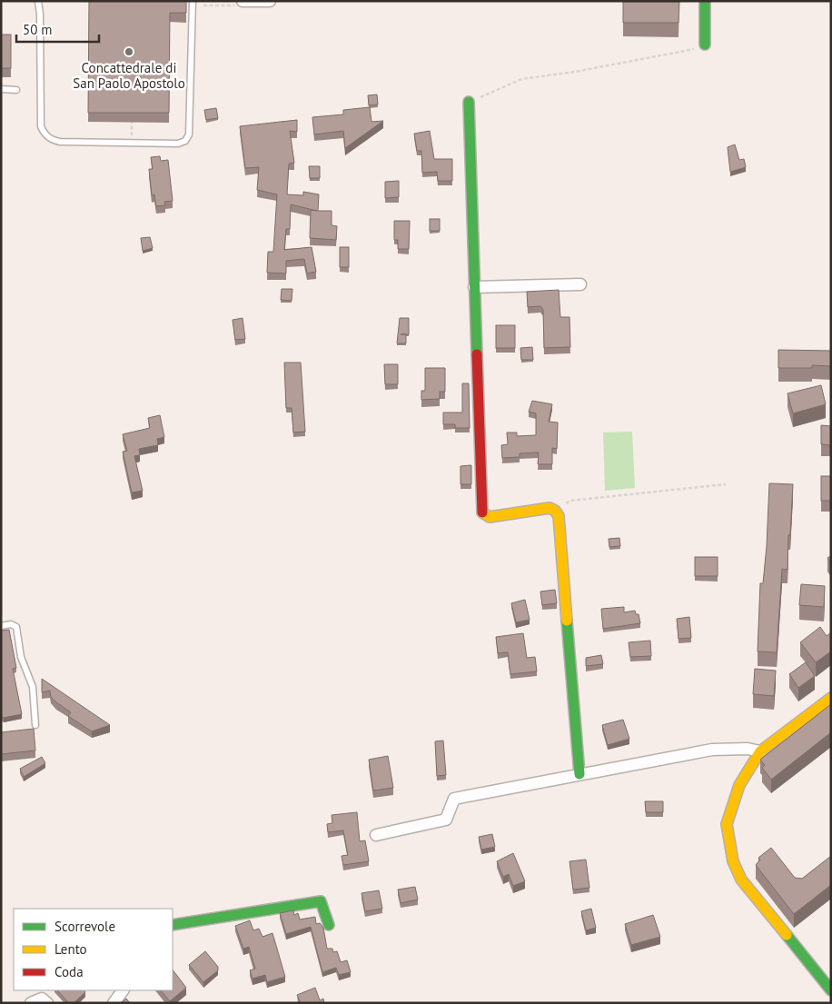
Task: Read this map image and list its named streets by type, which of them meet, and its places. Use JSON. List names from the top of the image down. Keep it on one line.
{"places":["Concattedrale di San Paolo Apostolo"],"legend":["Scorrevole","Lento","Coda"],"scale_bar":"50 m"}
